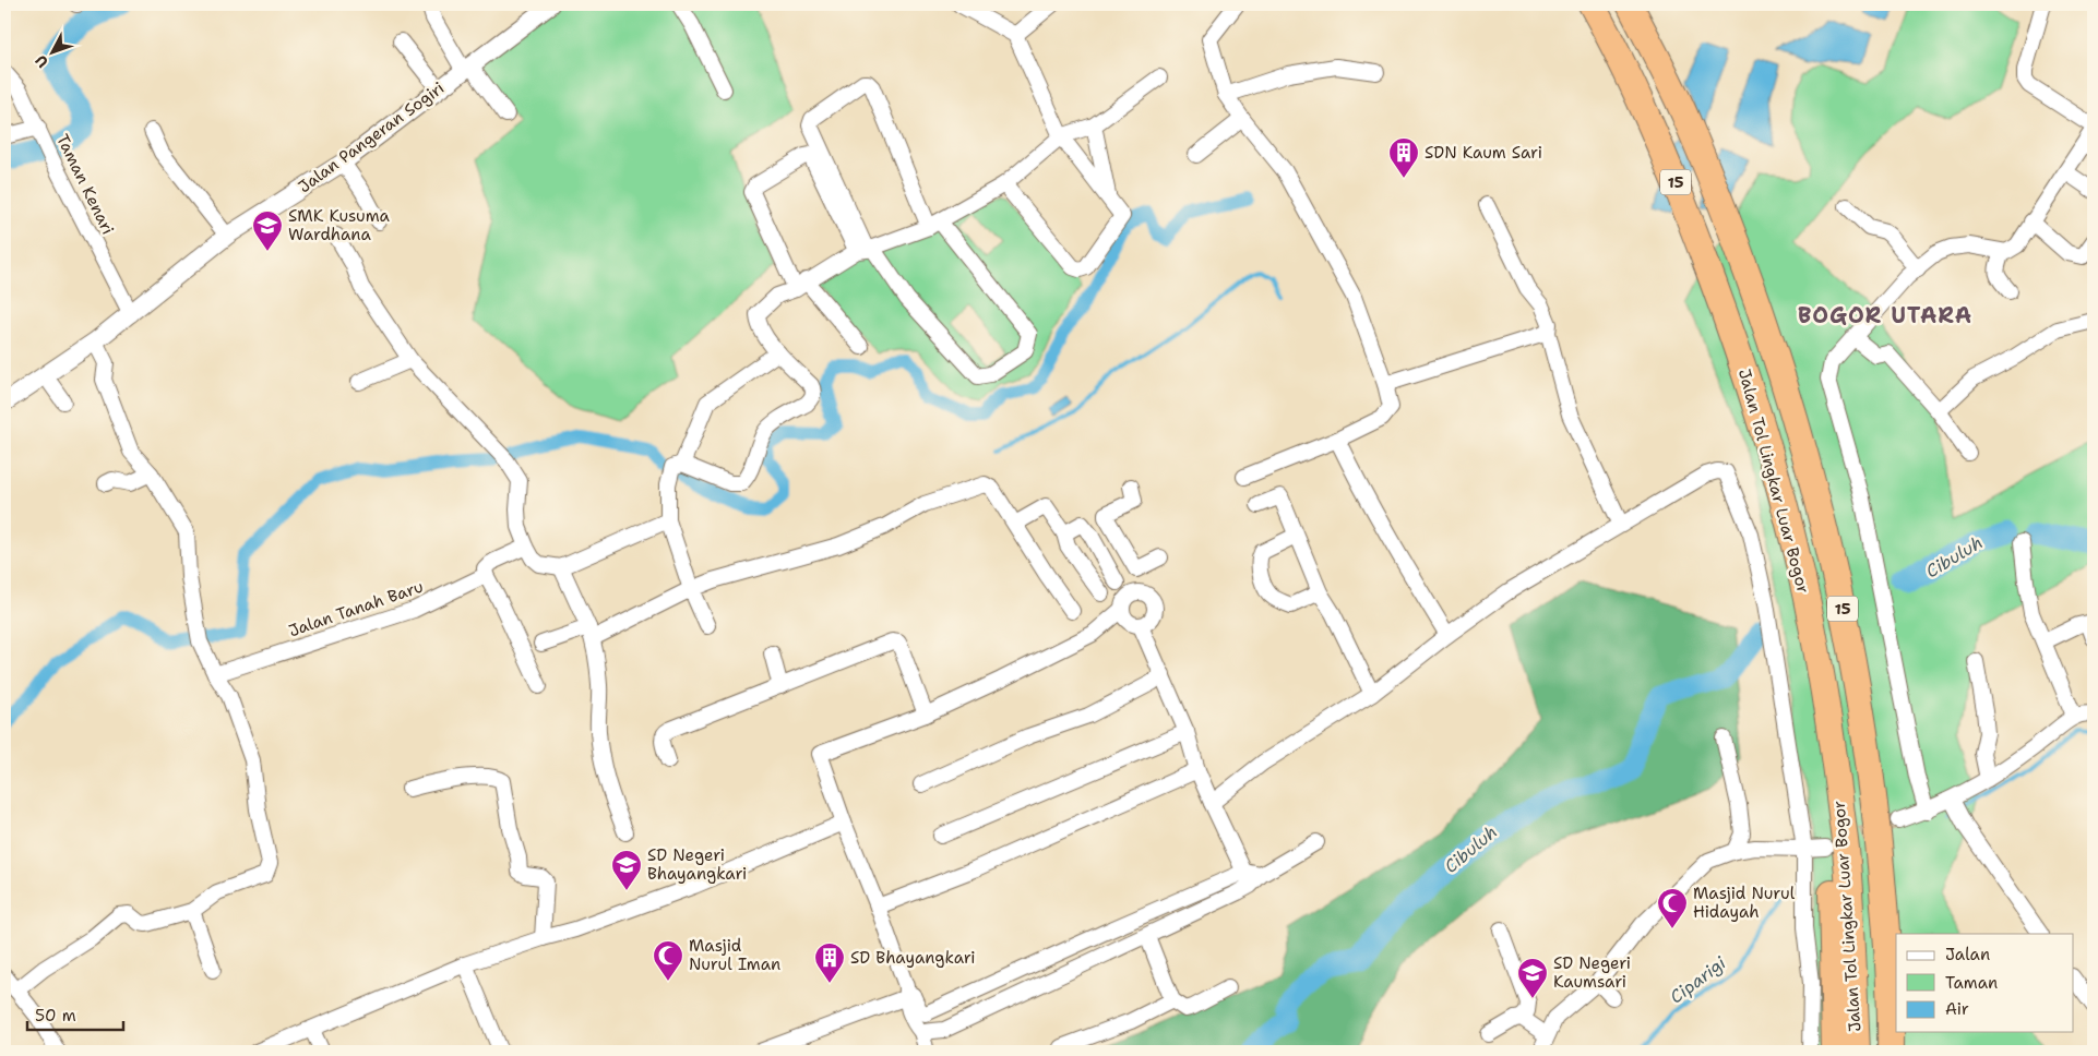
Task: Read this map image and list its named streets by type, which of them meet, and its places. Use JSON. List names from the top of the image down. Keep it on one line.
{"streets":{"highway":["15","Jalan Tol Lingkar Luar Bogor"],"street":["Jalan Pangeran Sogiri","Taman Kenari","Jalan Tanah Baru"]},"crossings":[["Jalan Pangeran Sogiri","Taman Kenari"]],"districts":["BOGOR UTARA"],"water":["Cibuluh","Ciparigi"],"places":{"building":["SDN Kaum Sari","SD Bhayangkari"],"school or university":["SMK Kusuma Wardhana","SD Negeri Bhayangkari","SD Negeri Kaumsari"],"mosque":["Masjid Nurul Hidayah","Masjid Nurul Iman"]},"legend":["Jalan","Taman","Air"],"scale_bar":"50 m","north":"bottom left"}
